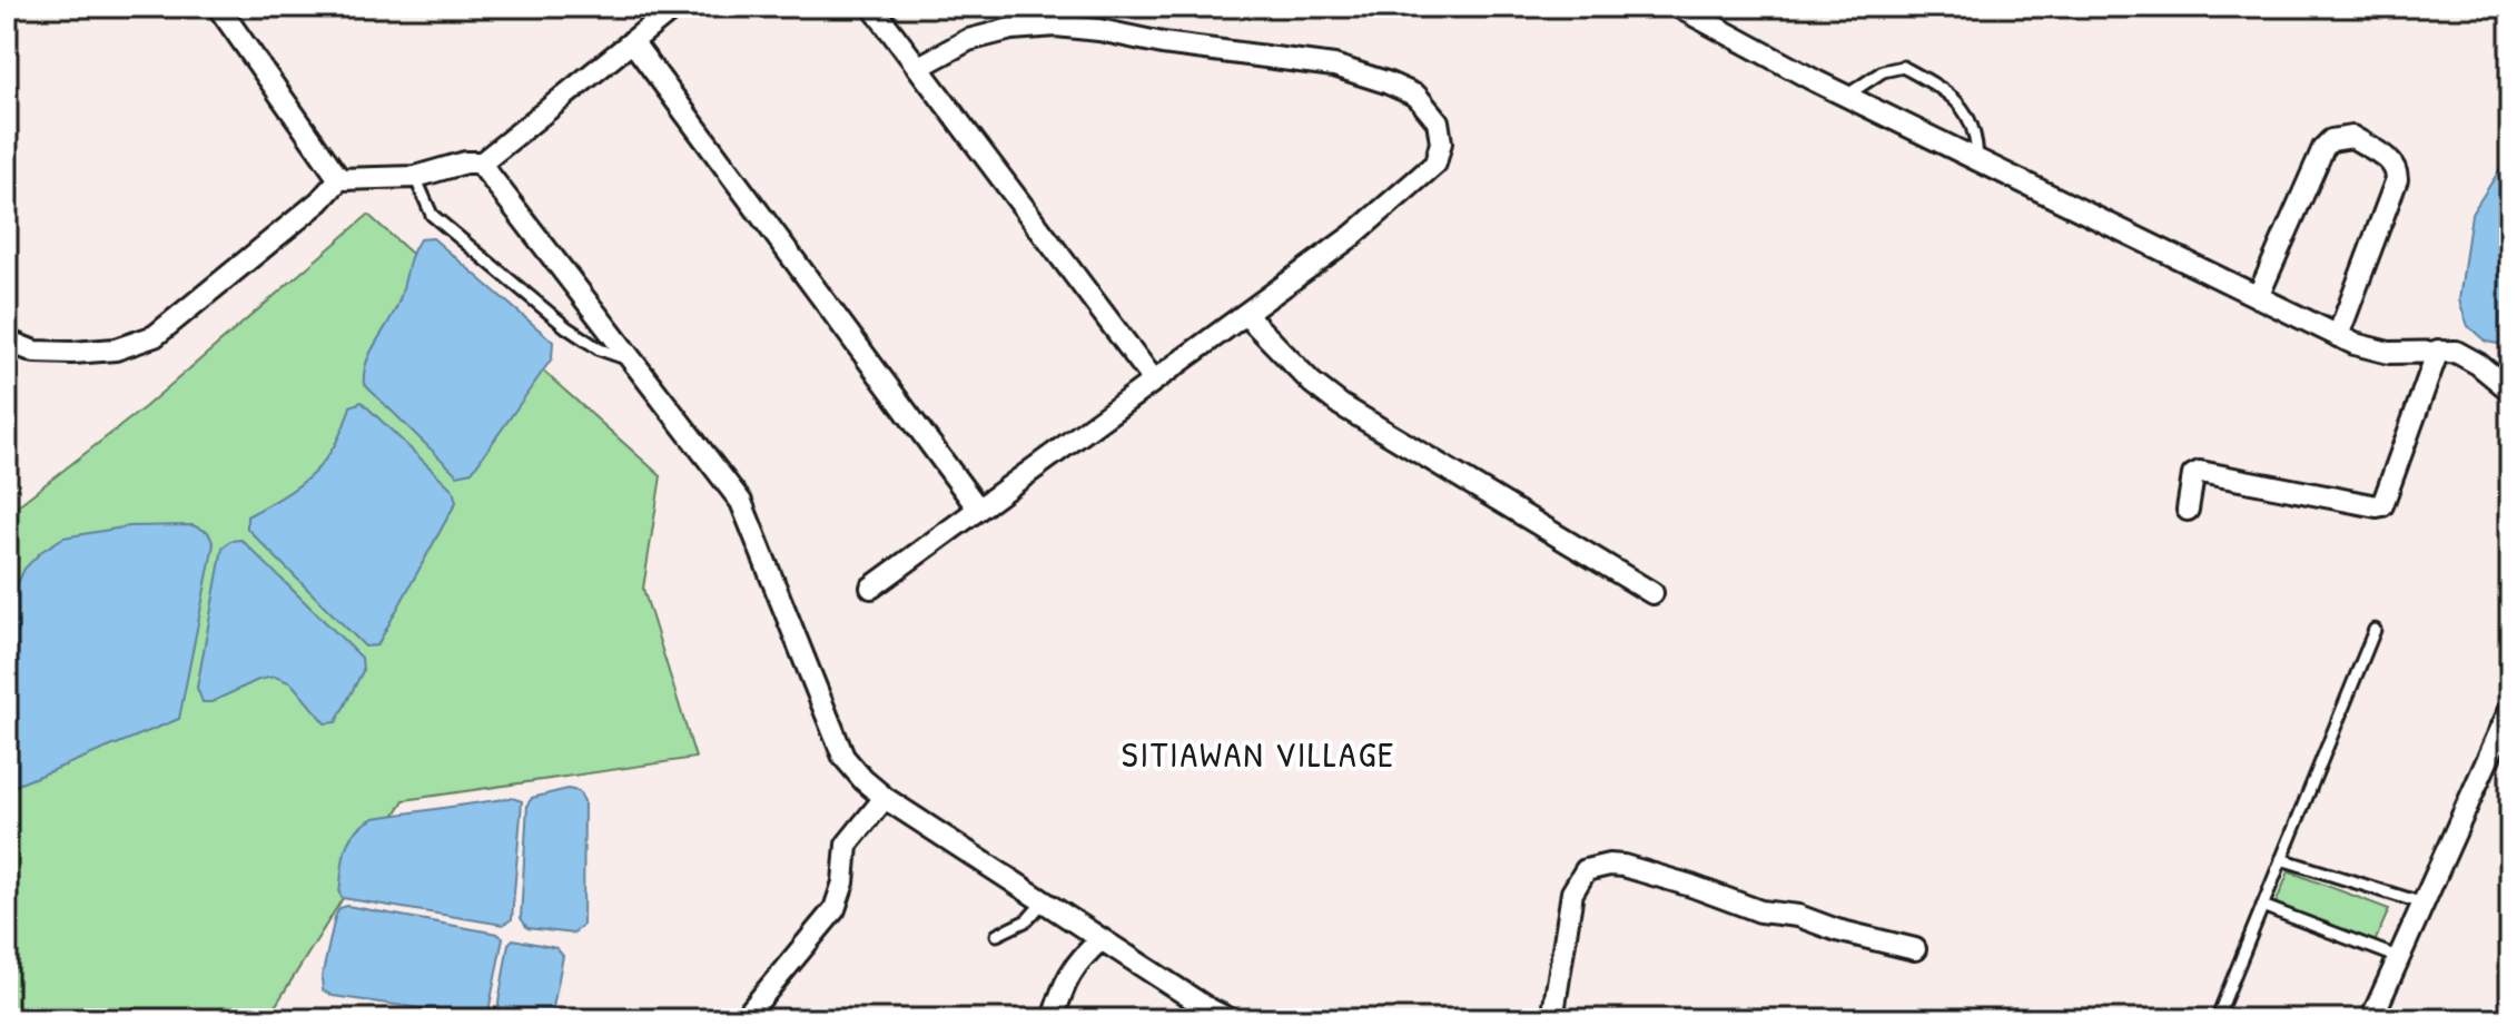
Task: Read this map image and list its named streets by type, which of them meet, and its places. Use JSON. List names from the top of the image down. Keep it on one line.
{"districts":["SITIAWAN VILLAGE"]}
